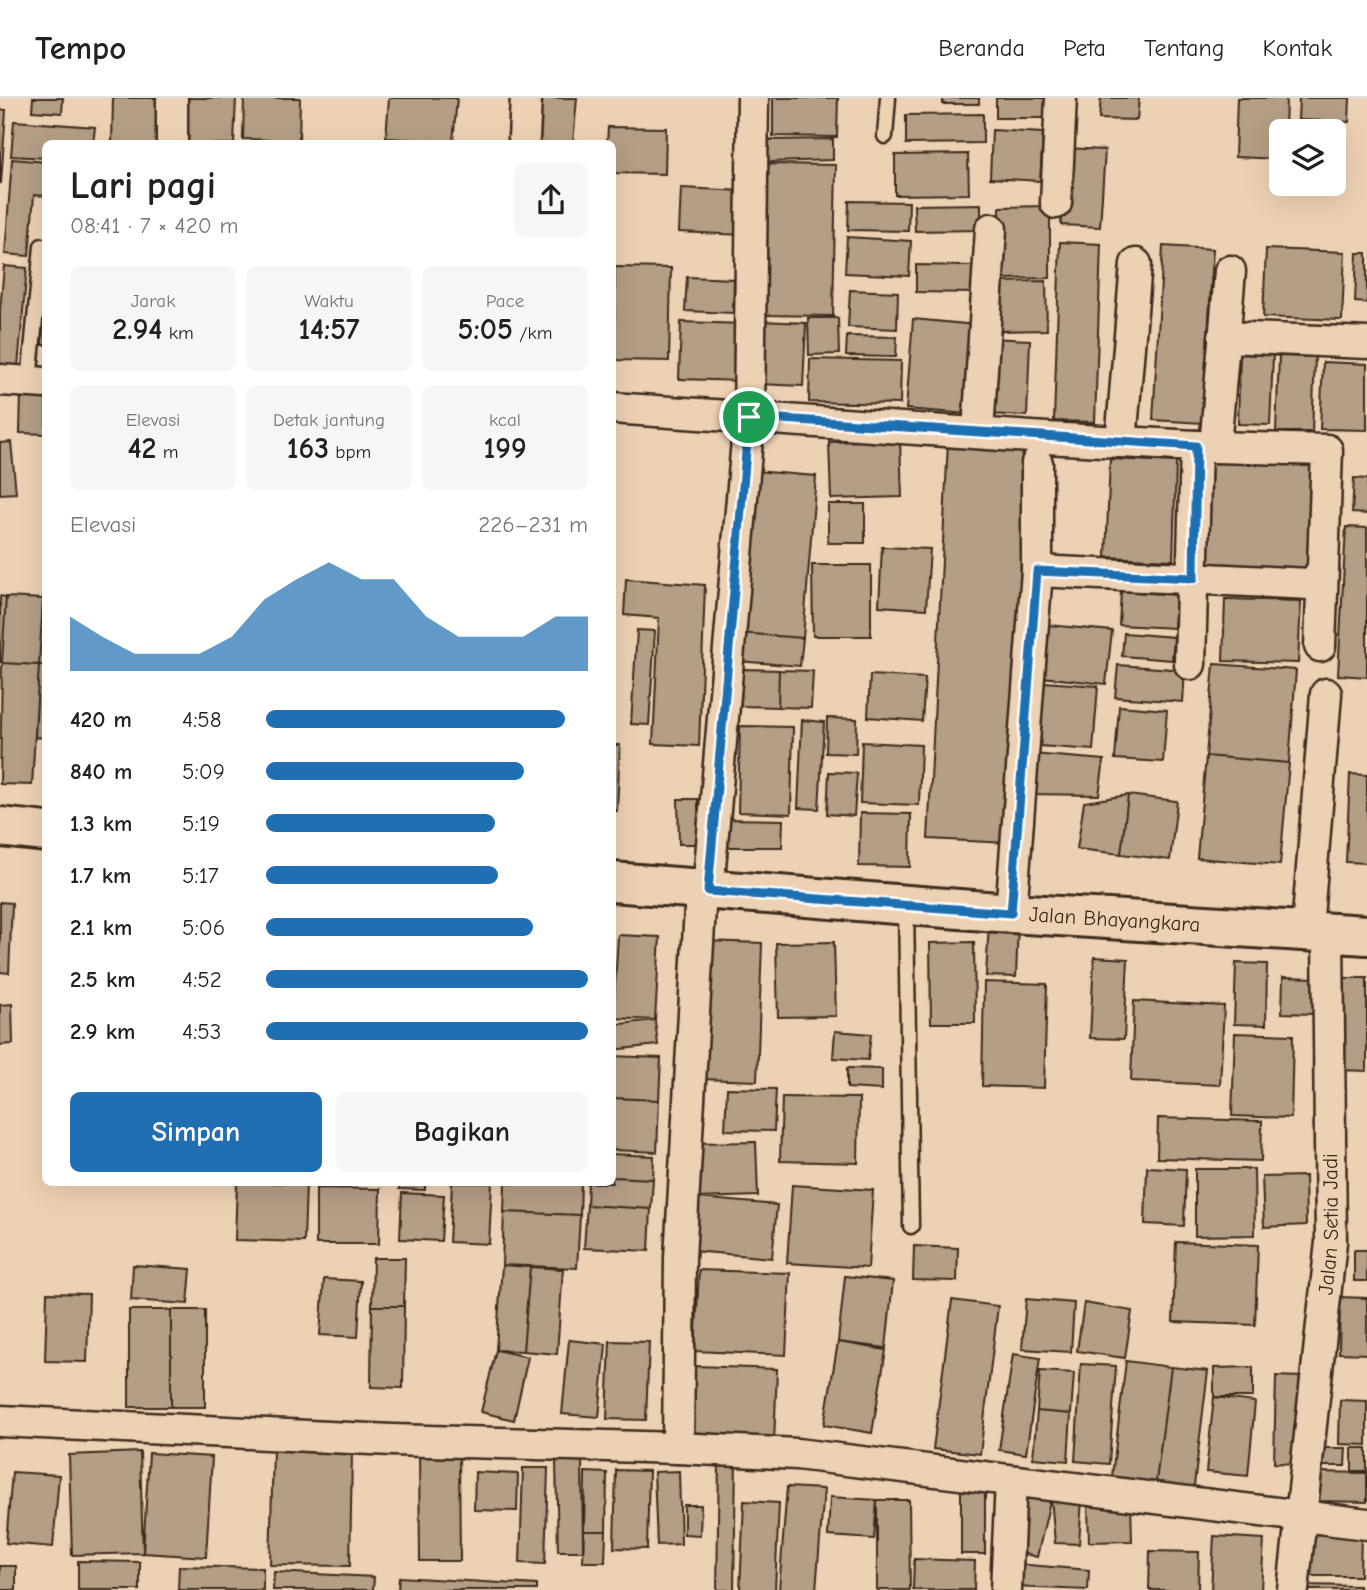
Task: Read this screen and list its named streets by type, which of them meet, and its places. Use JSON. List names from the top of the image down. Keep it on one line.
{"streets":{"main road":["Jalan Bhayangkara"],"street":["Jalan Setia Jadi"]},"crossings":[["Jalan Bhayangkara","Jalan Setia Jadi"]],"page":{"header":"Tempo","nav":["Beranda","Peta","Tentang","Kontak"],"heading":["Lari pagi","08:41 · 7 × 420 m"],"stats":[["Jarak","2.94 km"],["Waktu","14:57"],["Pace","5:05 /km"],["Elevasi","42 m"],["Detak jantung","163 bpm"],["kcal","199"]],"chart":["Elevasi","226–231 m"],"list":[{"name":"420 m","note":"4:58"},{"name":"840 m","note":"5:09"},{"name":"1.3 km","note":"5:19"},{"name":"1.7 km","note":"5:17"},{"name":"2.1 km","note":"5:06"},{"name":"2.5 km","note":"4:52"},{"name":"2.9 km","note":"4:53"}],"buttons":["Simpan","Bagikan"]}}
